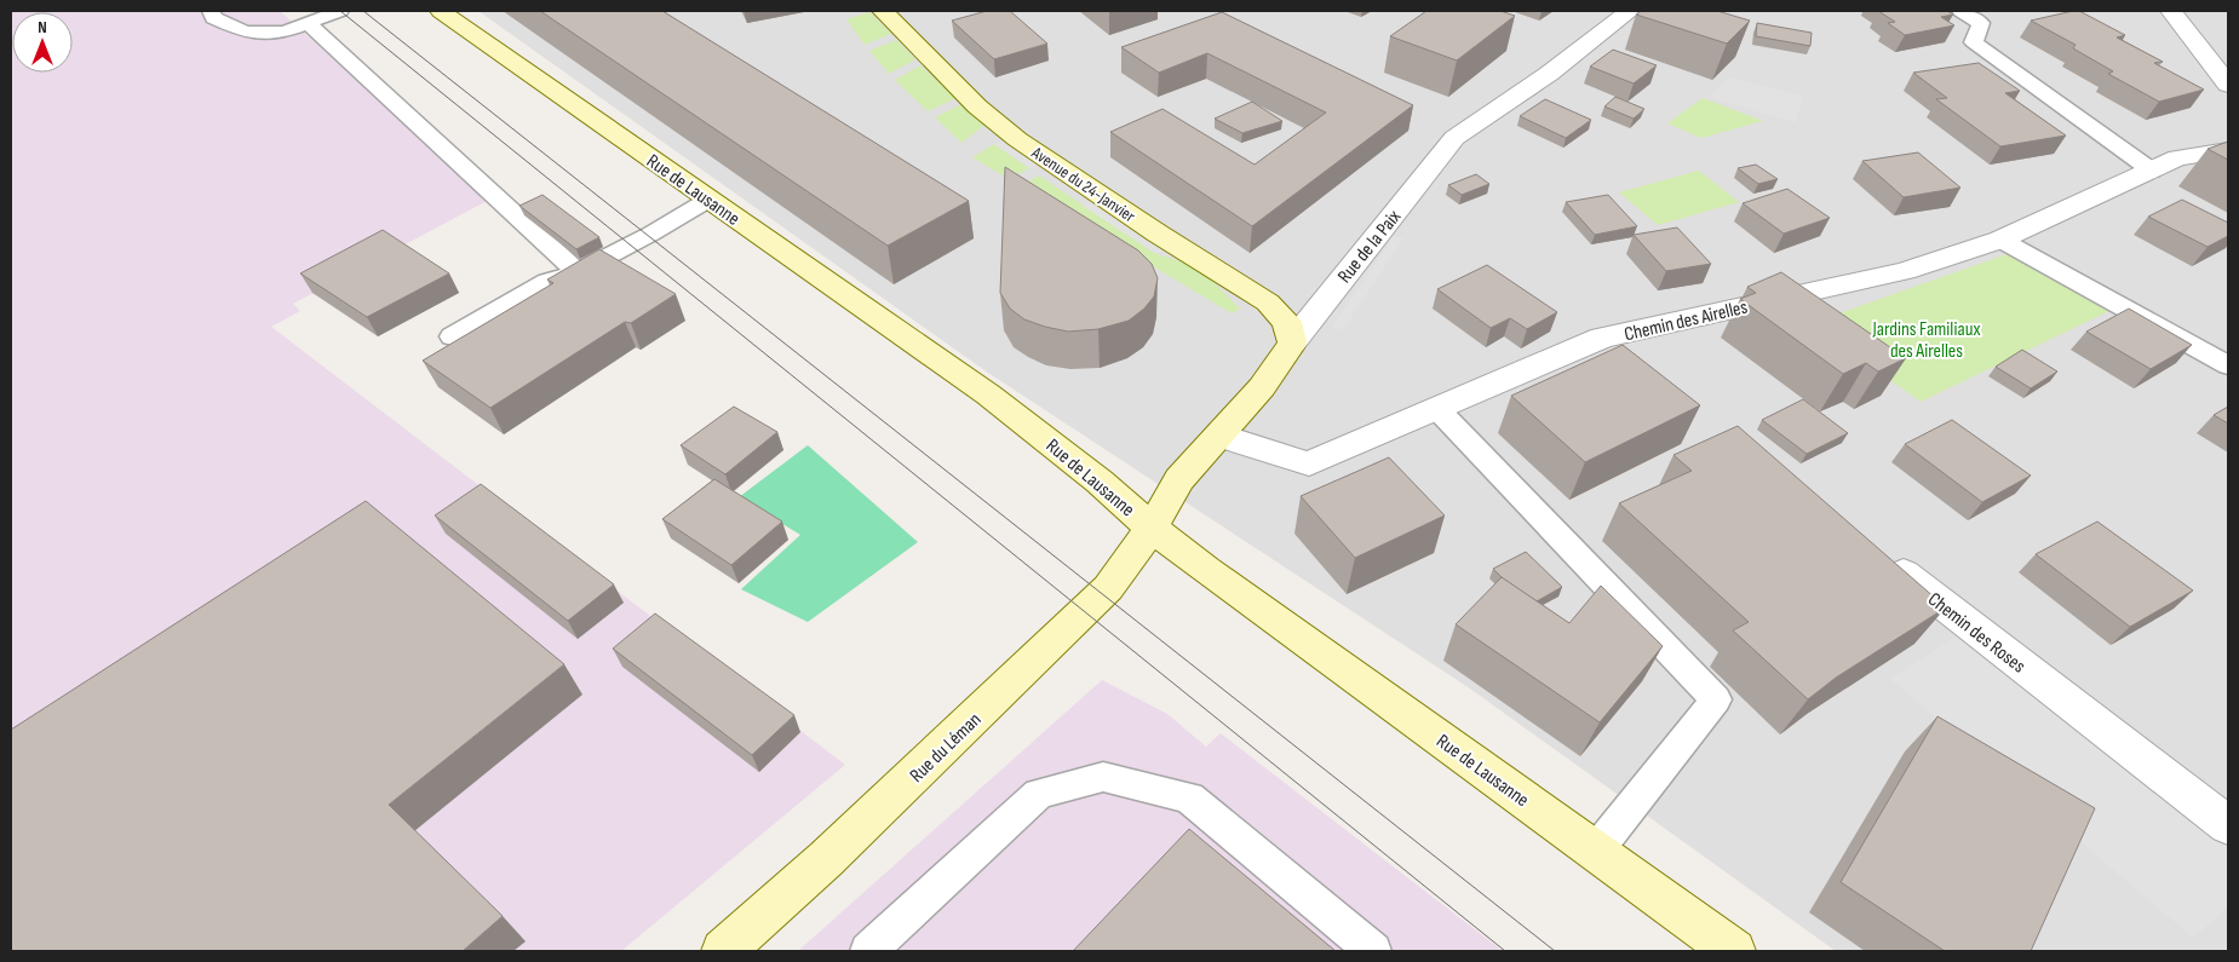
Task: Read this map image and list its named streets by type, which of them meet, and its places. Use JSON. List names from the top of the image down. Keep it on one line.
{"streets":{"main road":["Avenue du 24-Janvier","Rue de Lausanne","Rue de la Paix","Rue du Léman"],"street":["Chemin des Airelles","Chemin des Roses"]},"crossings":[["Avenue du 24-Janvier","Rue de la Paix"],["Rue de Lausanne","Rue de la Paix"],["Rue de Lausanne","Rue du Léman"],["Rue de la Paix","Chemin des Airelles"],["Rue de la Paix","Rue du Léman"]],"parks":["Jardins Familiaux des Airelles"],"north":"top"}
